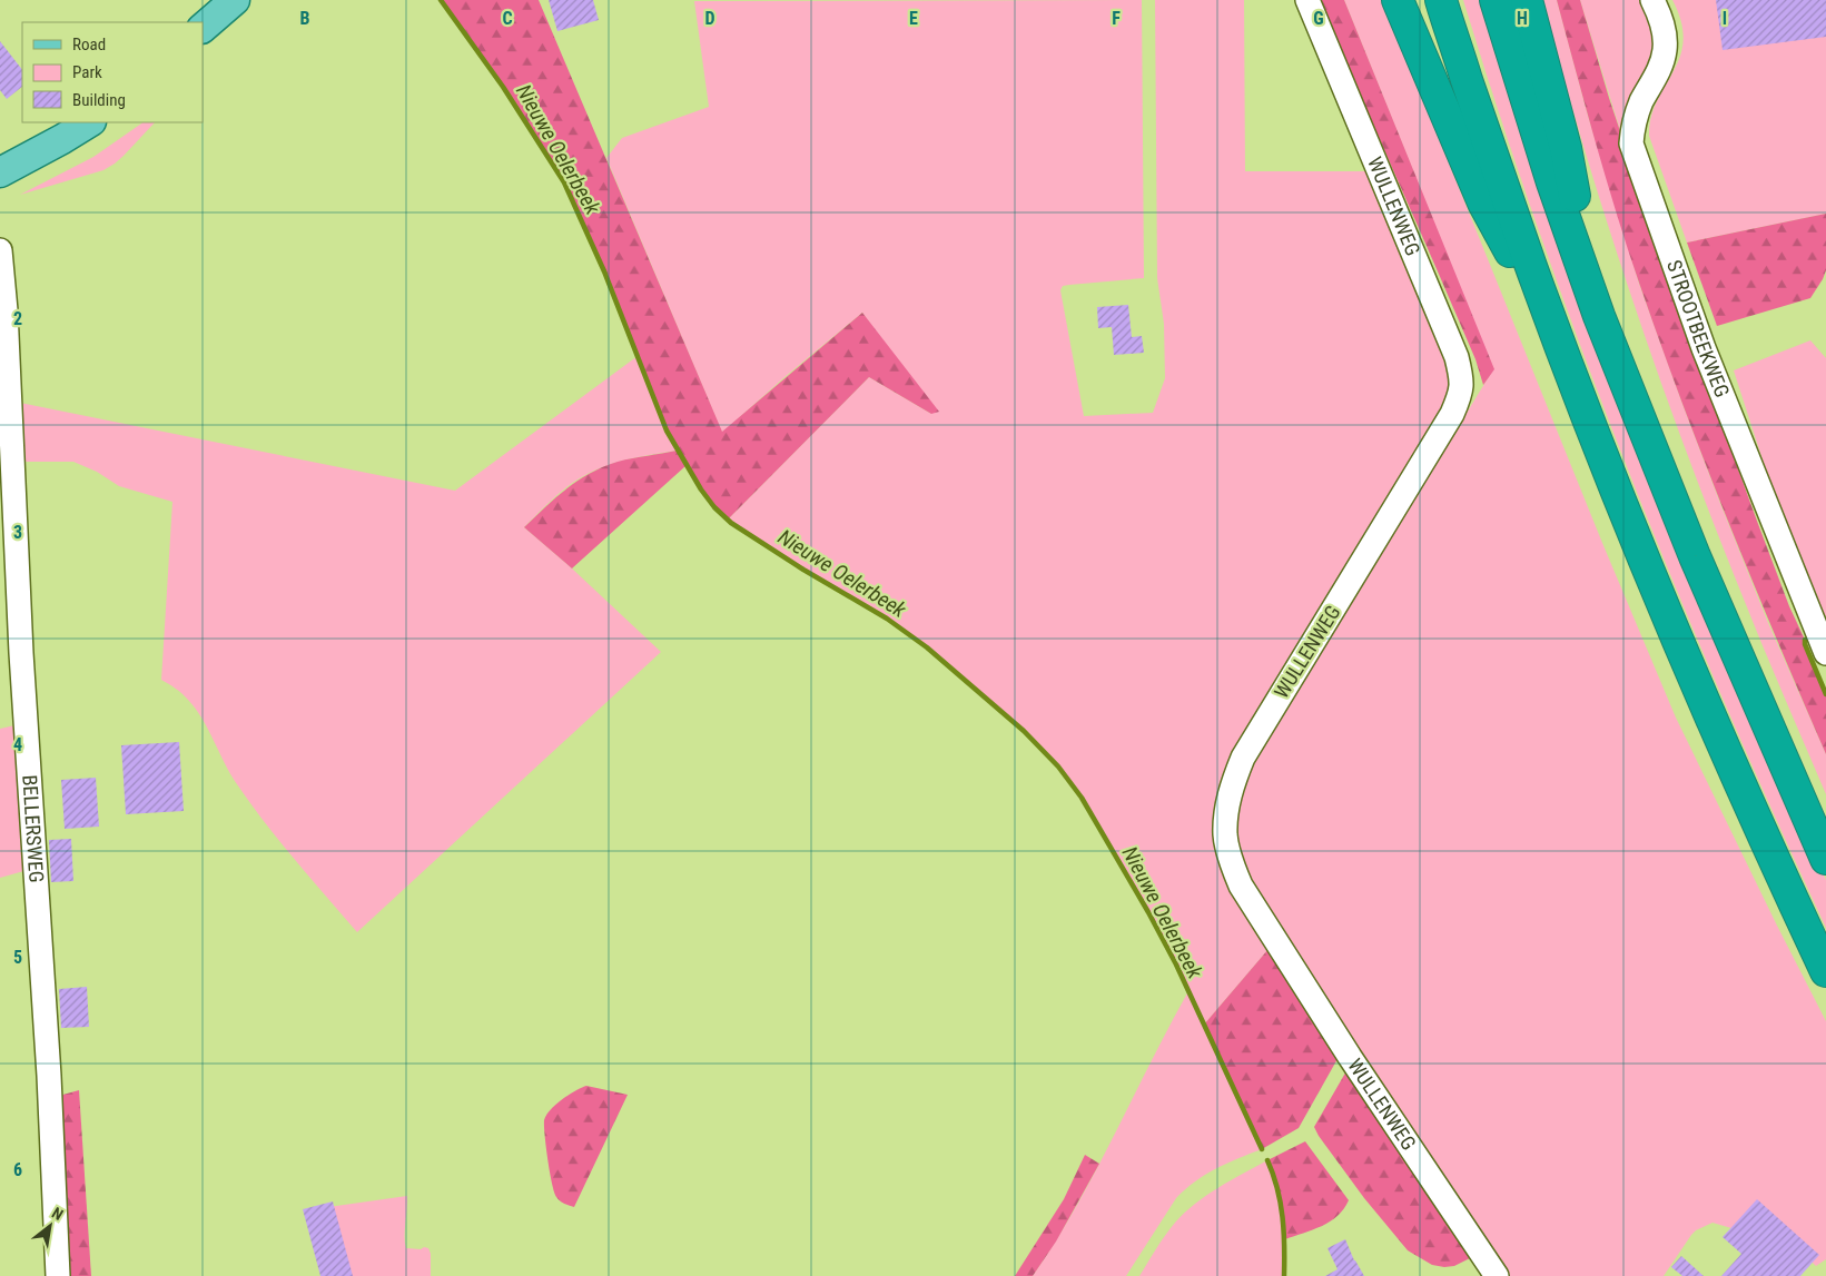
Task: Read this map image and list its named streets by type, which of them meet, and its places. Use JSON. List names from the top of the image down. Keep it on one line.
{"streets":{"street":["WULLENWEG","STROOTBEEKWEG","BELLERSWEG"]},"water":["Nieuwe Oelerbeek"],"legend":["Road","Park","Building"],"north":"top right","grid":{"columns":["B","C","D","E","F","G","H","I"],"rows":["2","3","4","5","6"]}}
